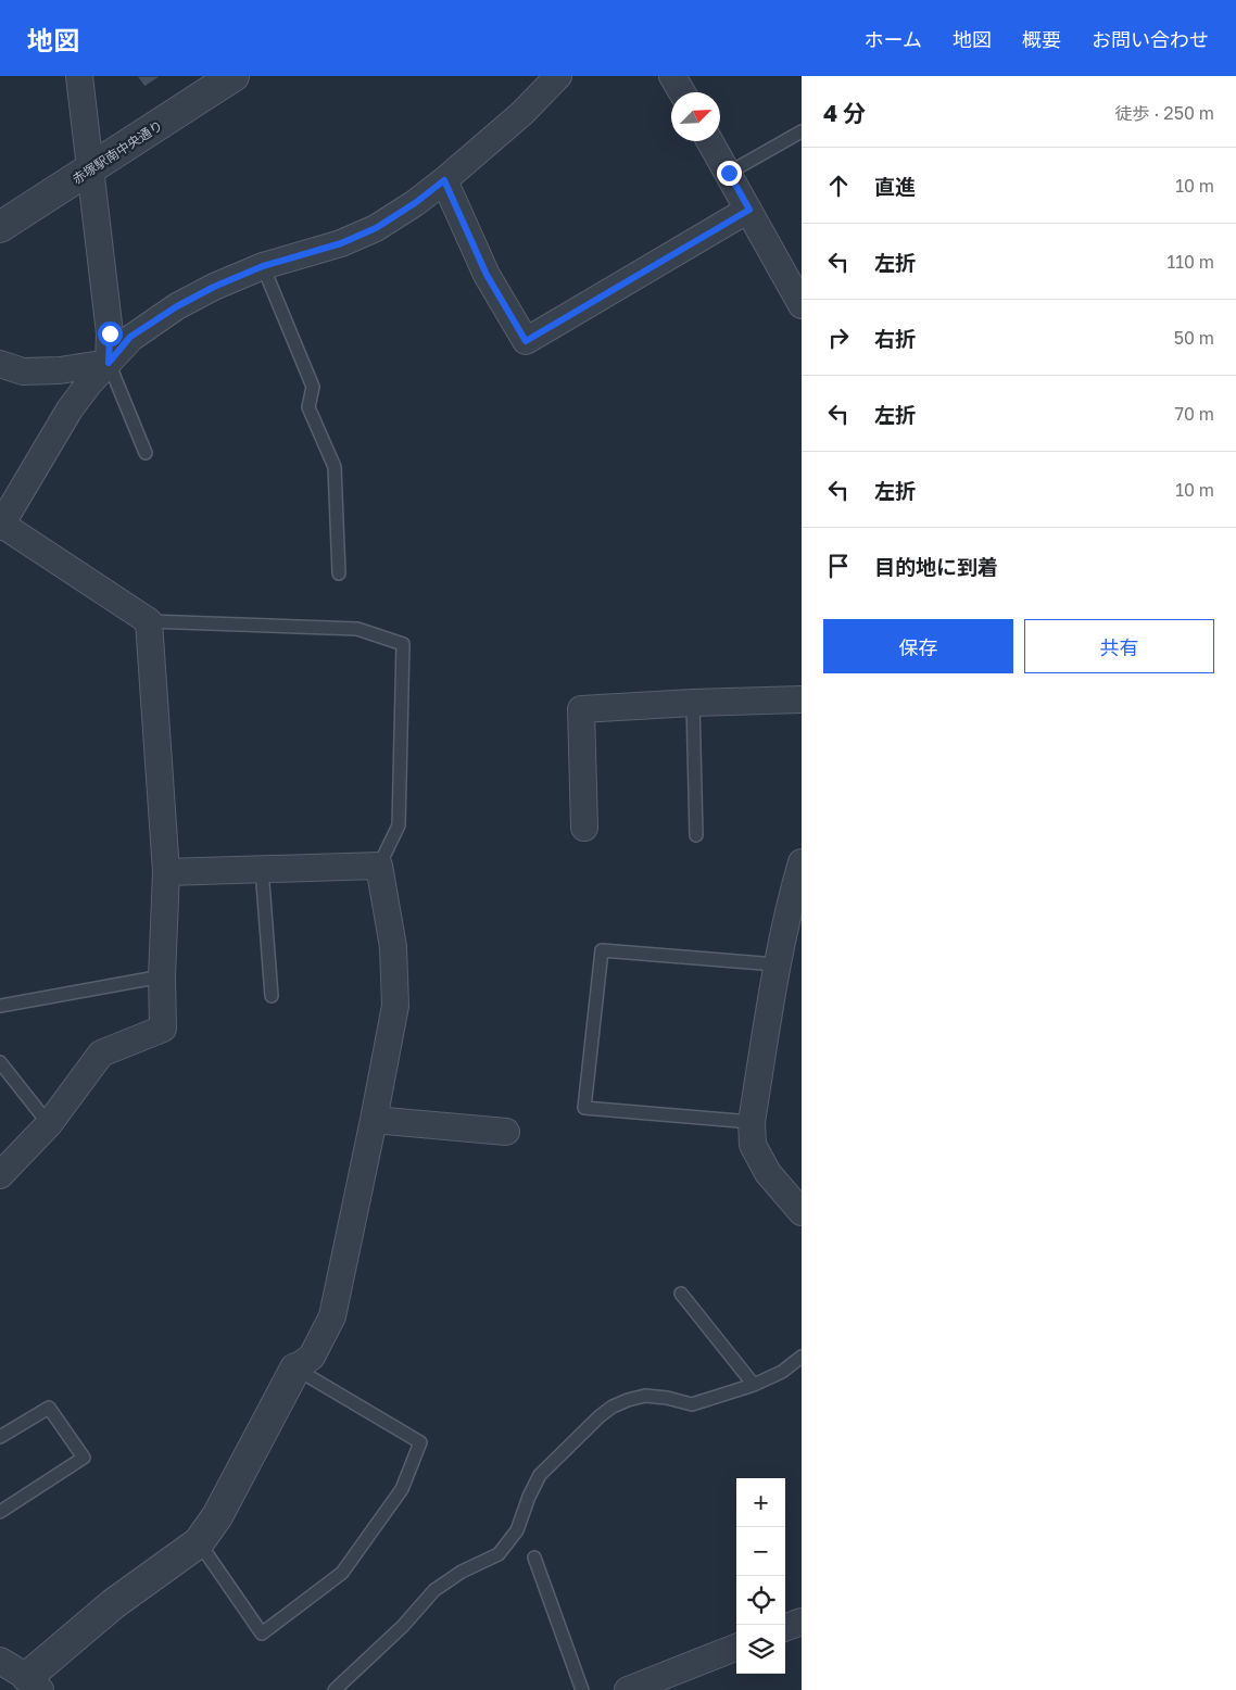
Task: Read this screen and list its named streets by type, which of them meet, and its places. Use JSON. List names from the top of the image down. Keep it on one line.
{"streets":{"street":["赤塚駅南中央通り"]},"north":"top right","page":{"header":"地図","nav":["ホーム","地図","概要","お問い合わせ"],"heading":["4 分","徒歩 · 250 m"],"list":[["直進","10 m"],["左折","110 m"],["右折","50 m"],["左折","70 m"],["左折","10 m"],"目的地に到着"],"buttons":["保存","共有"],"map_buttons":["+","−"]}}
